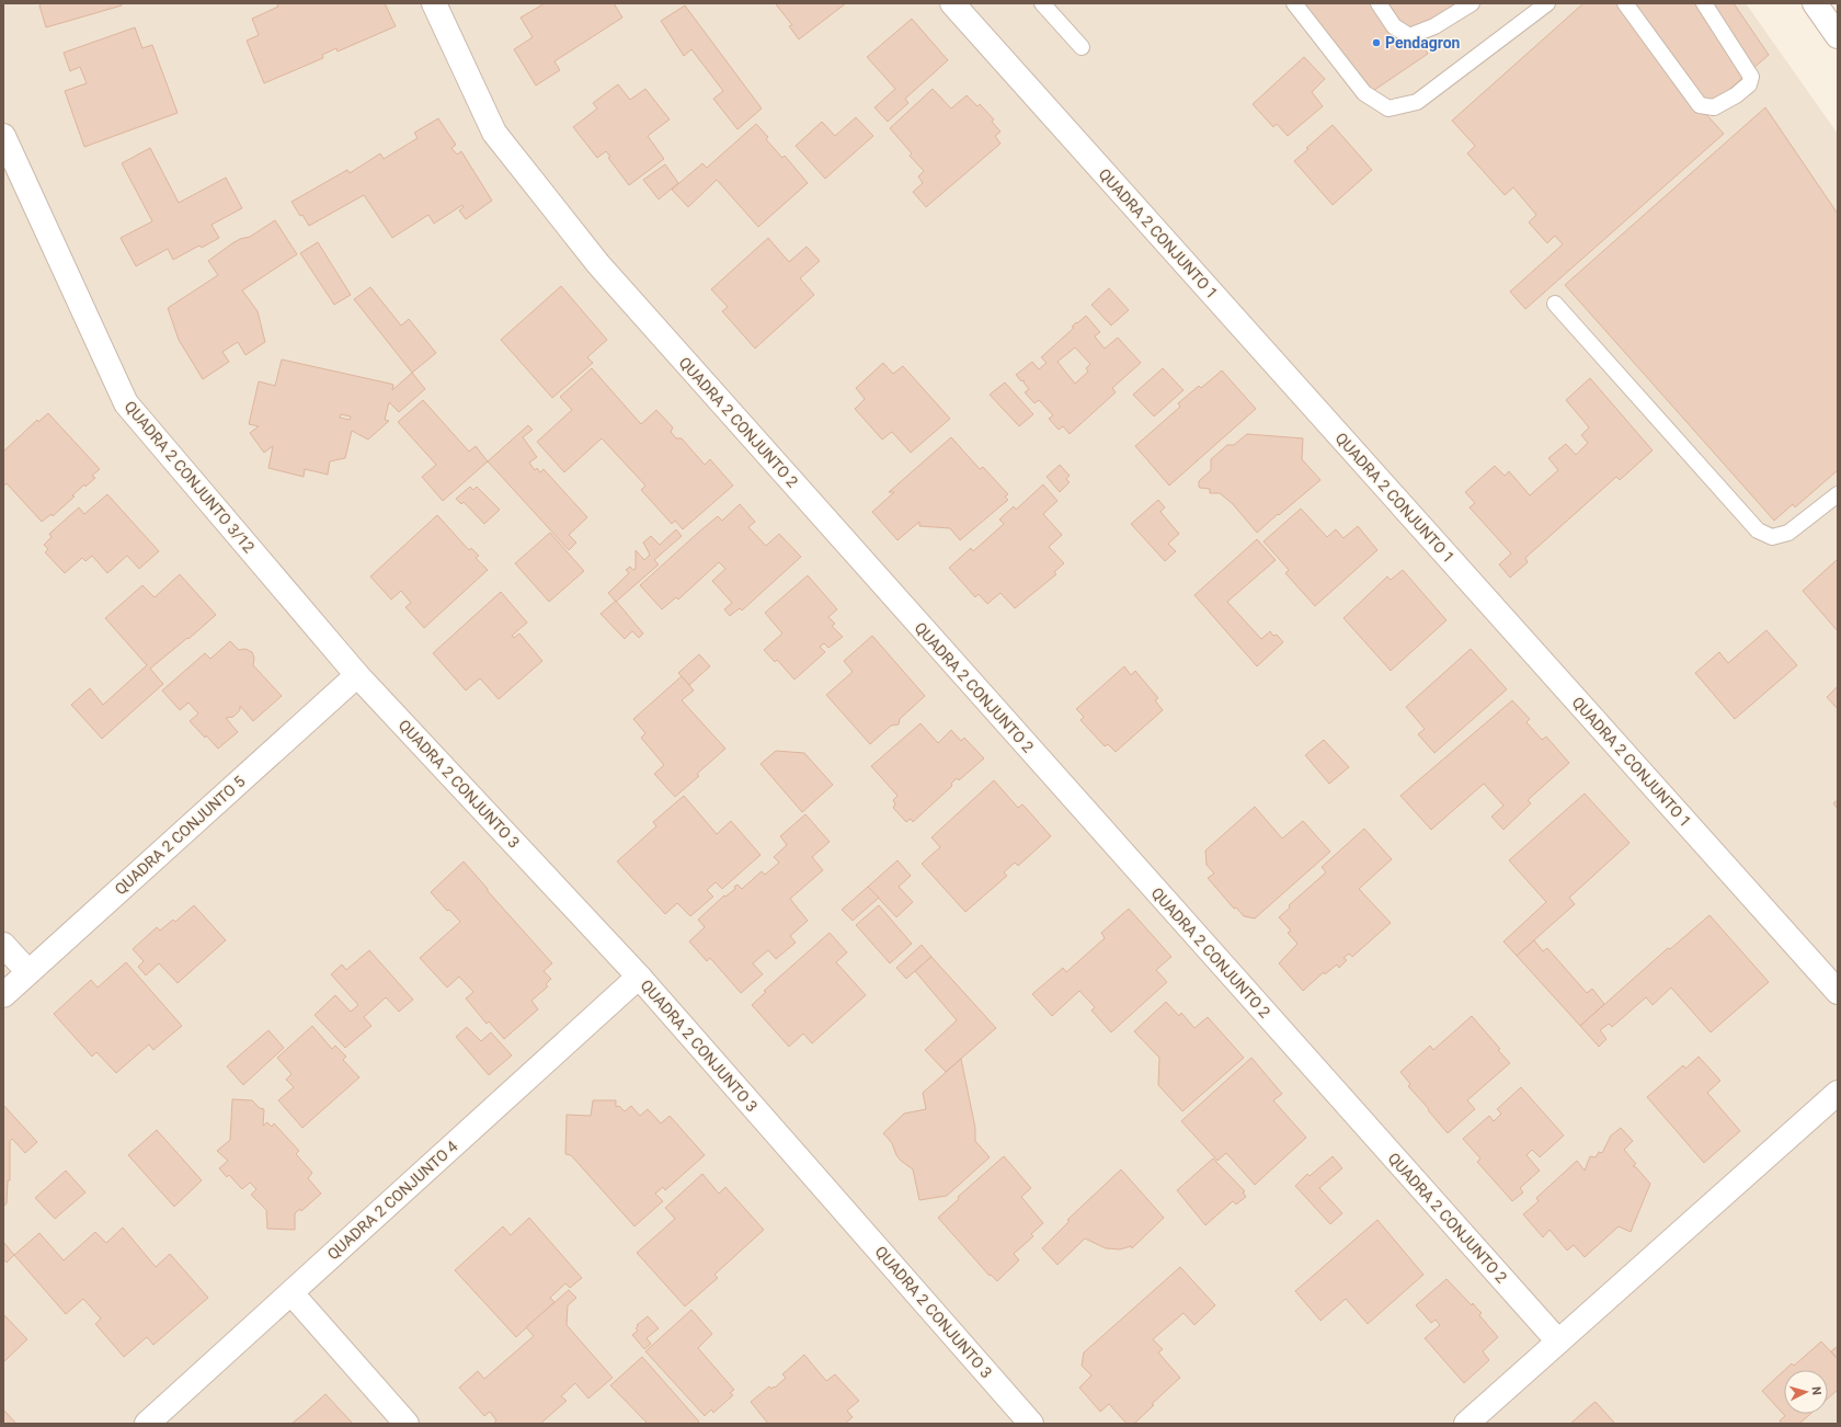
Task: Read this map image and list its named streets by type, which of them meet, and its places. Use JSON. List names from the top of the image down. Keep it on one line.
{"streets":{"street":["QUADRA 2 CONJUNTO 1","QUADRA 2 CONJUNTO 2","QUADRA 2 CONJUNTO 3/12","QUADRA 2 CONJUNTO 3","QUADRA 2 CONJUNTO 5","QUADRA 2 CONJUNTO 4"]},"crossings":[["QUADRA 2 CONJUNTO 3/12","QUADRA 2 CONJUNTO 3"],["QUADRA 2 CONJUNTO 3/12","QUADRA 2 CONJUNTO 5"],["QUADRA 2 CONJUNTO 3","QUADRA 2 CONJUNTO 5"],["QUADRA 2 CONJUNTO 3","QUADRA 2 CONJUNTO 4"]],"places":["Pendagron"],"north":"right"}
